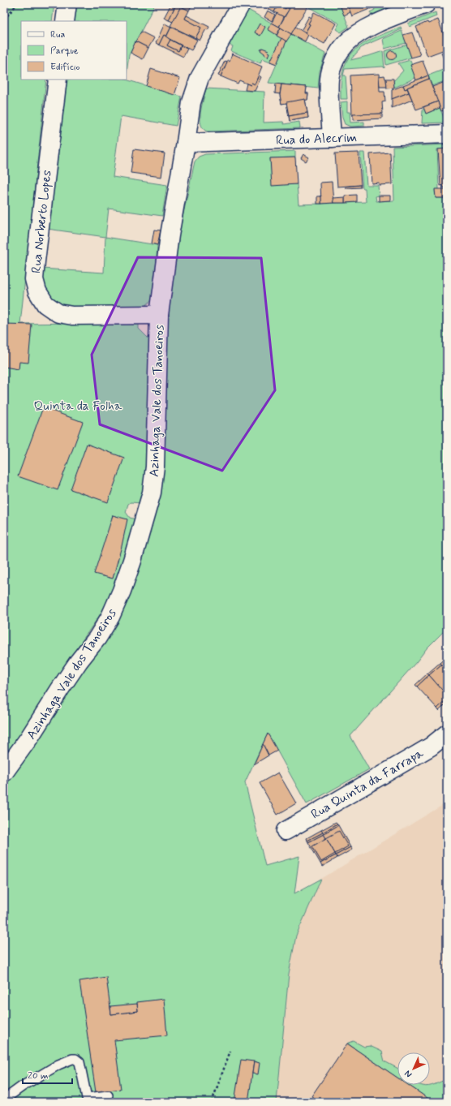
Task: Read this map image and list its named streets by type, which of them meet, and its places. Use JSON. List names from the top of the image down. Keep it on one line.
{"streets":{"street":["Rua do Alecrim","Rua Norberto Lopes","Azinhaga Vale dos Tanoeiros","Rua Quinta da Farrapa"]},"crossings":[["Rua do Alecrim","Azinhaga Vale dos Tanoeiros"],["Rua Norberto Lopes","Azinhaga Vale dos Tanoeiros"]],"parks":["Quinta da Folha"],"legend":["Rua","Parque","Edifício"],"scale_bar":"20 m","north":"bottom left"}
